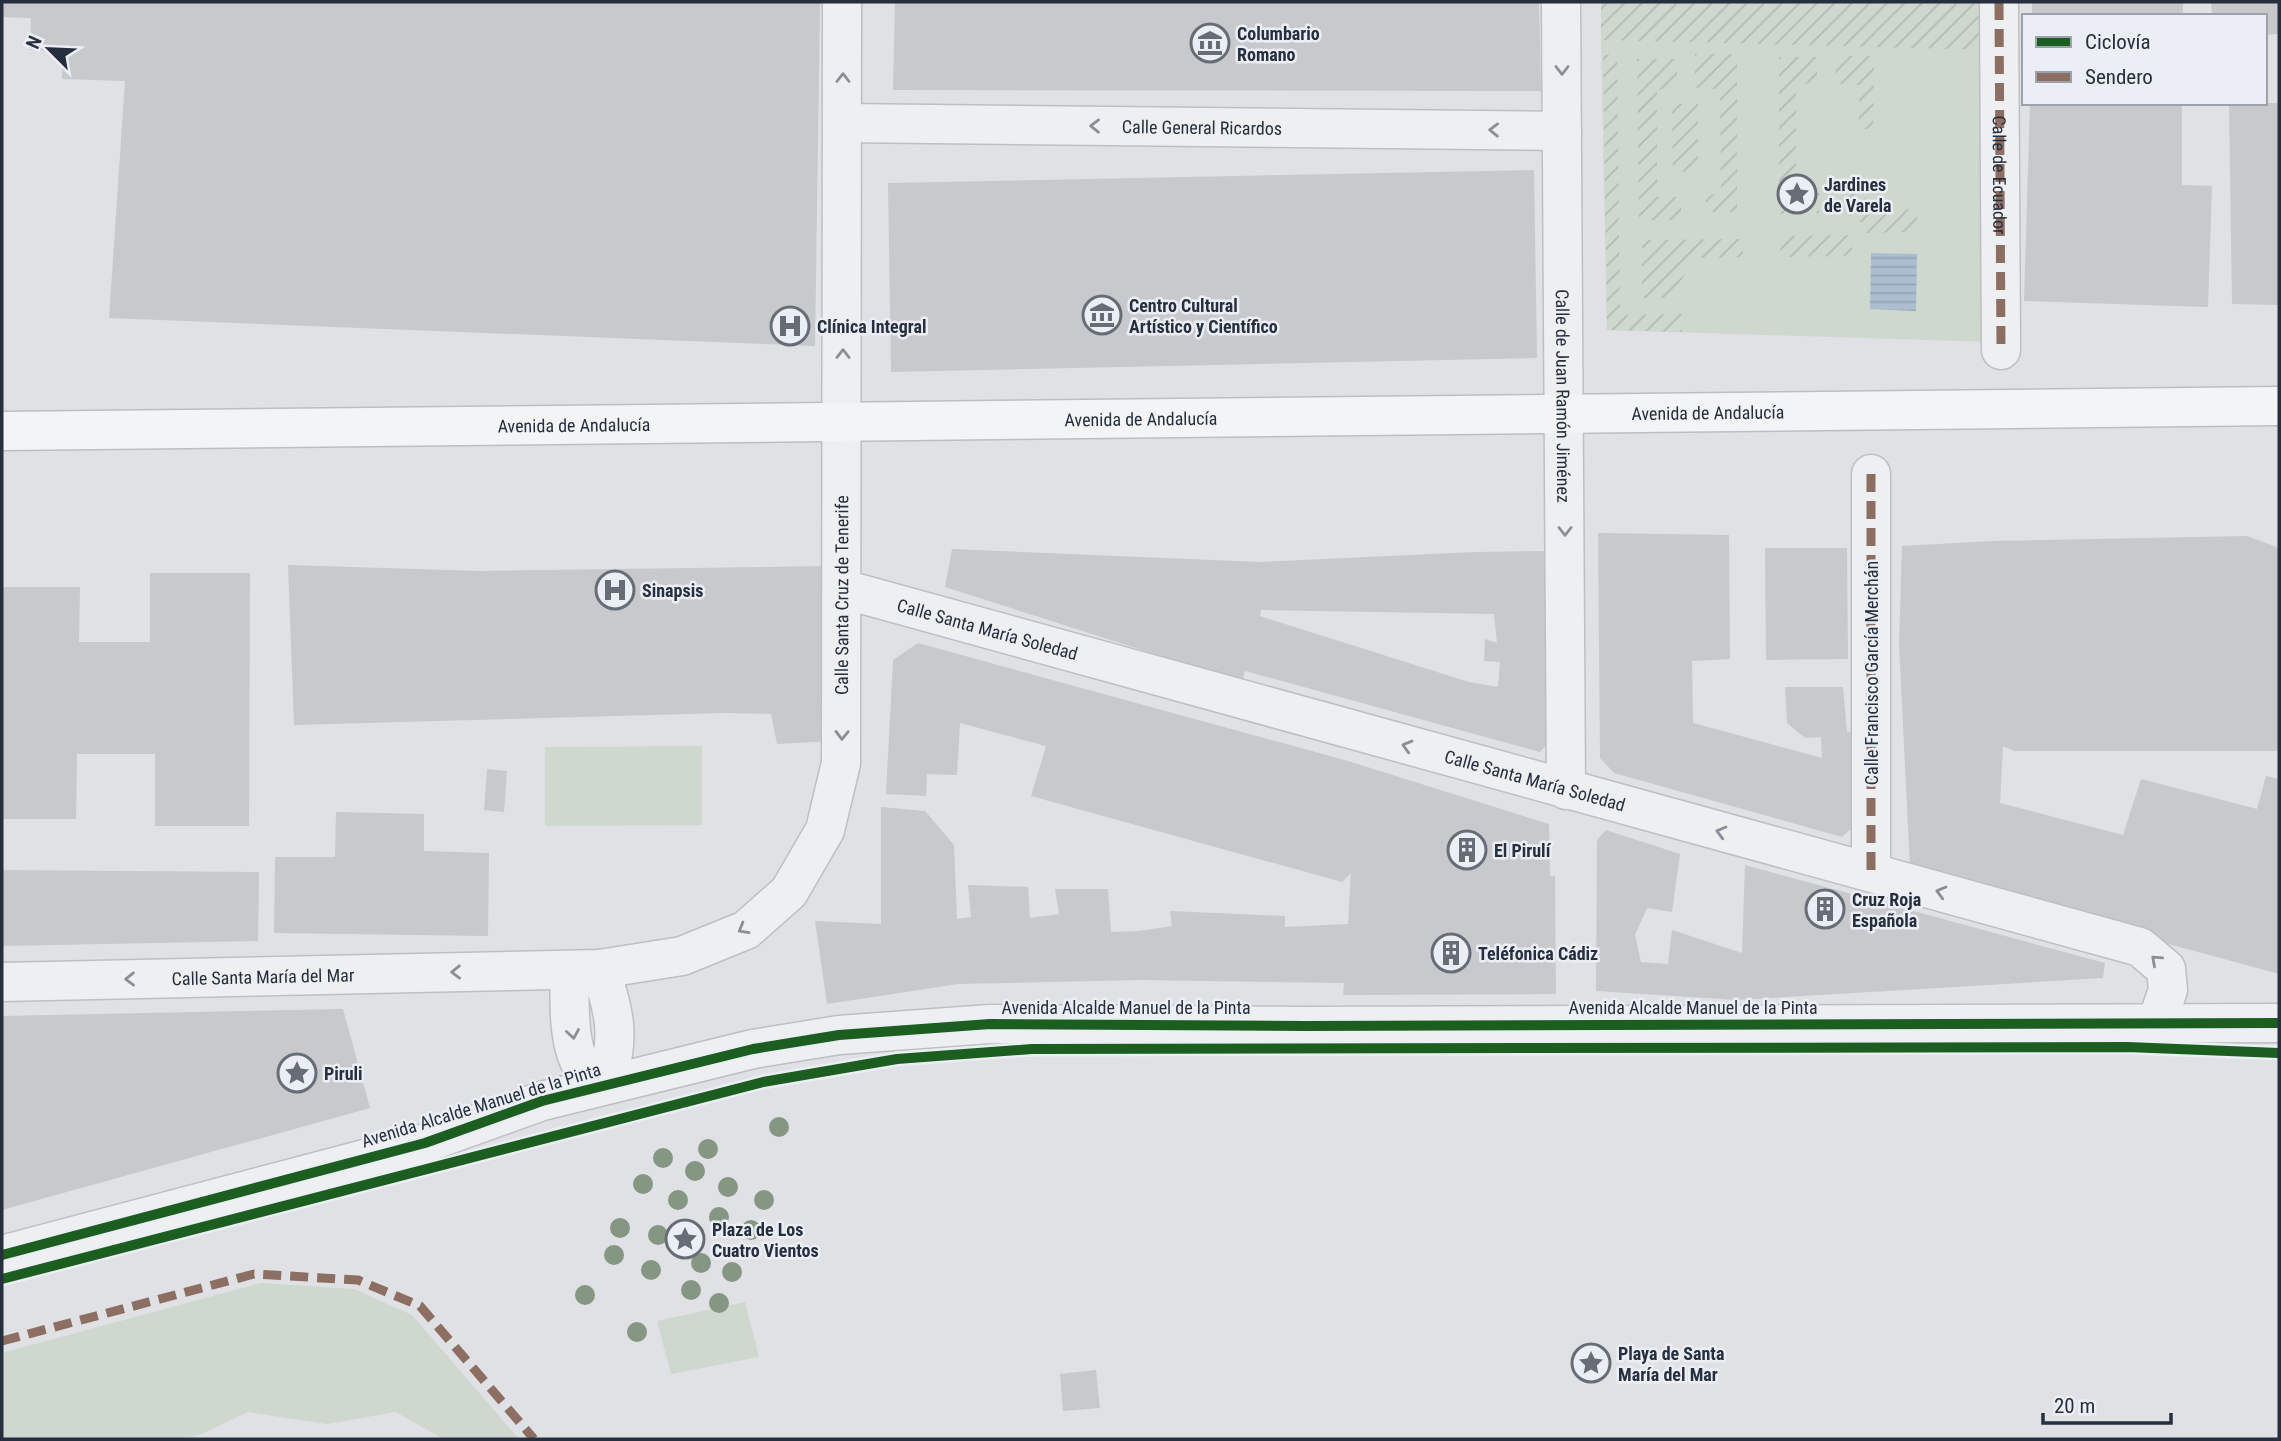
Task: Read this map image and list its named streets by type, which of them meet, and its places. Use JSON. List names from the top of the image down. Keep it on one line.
{"streets":{"main road":["Avenida de Andalucía"],"street":["Calle General Ricardos","Calle de Ecuador","Calle de Juan Ramón Jiménez","Calle Santa Cruz de Tenerife","Calle Santa María Soledad","Calle Francisco García Merchán","Calle Santa María del Mar","Avenida Alcalde Manuel de la Pinta"]},"crossings":[["Calle General Ricardos","Calle de Juan Ramón Jiménez"],["Calle General Ricardos","Calle Santa Cruz de Tenerife"],["Calle de Juan Ramón Jiménez","Avenida de Andalucía"],["Calle de Juan Ramón Jiménez","Calle Santa María Soledad"],["Avenida de Andalucía","Calle Santa Cruz de Tenerife"],["Calle Santa Cruz de Tenerife","Calle Santa María Soledad"],["Calle Santa Cruz de Tenerife","Calle Santa María del Mar"],["Calle Santa María Soledad","Calle Francisco García Merchán"],["Calle Santa María Soledad","Avenida Alcalde Manuel de la Pinta"]],"one_way":["Calle General Ricardos","Calle de Juan Ramón Jiménez","Calle Santa María Soledad","Calle Santa María del Mar"],"places":{"museum":["Columbario Romano","Centro Cultural Artístico y Científico"],"place":["Jardines de Varela","Piruli","Plaza de Los Cuatro Vientos","Playa de Santa María del Mar"],"hospital":["Clínica Integral","Sinapsis"],"building":["El Pirulí","Cruz Roja Española","Teléfonica Cádiz"]},"legend":["Ciclovía","Sendero"],"scale_bar":"20 m","north":"top left"}
